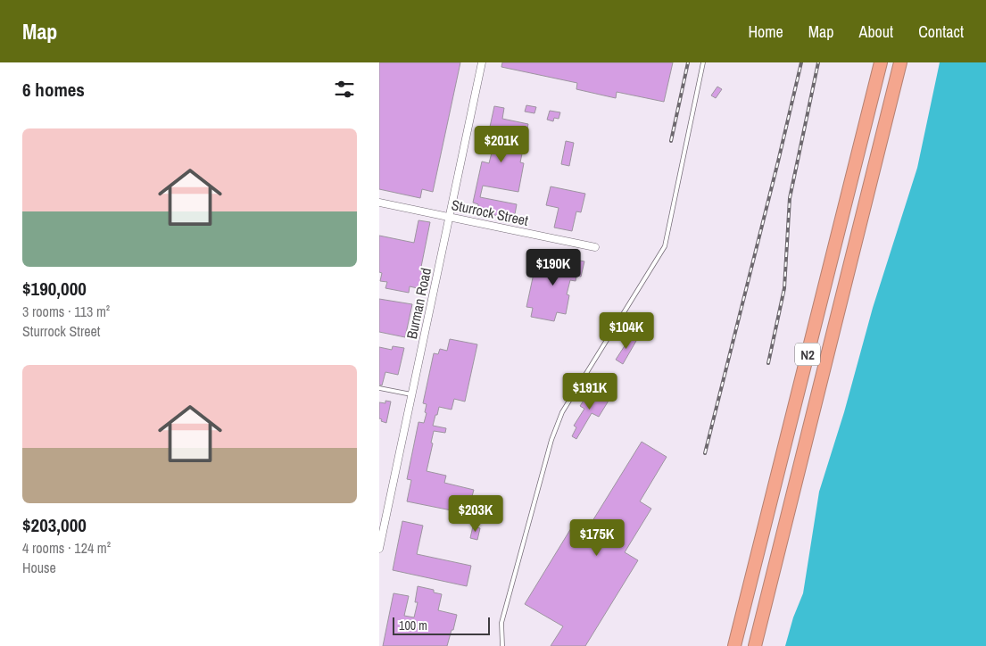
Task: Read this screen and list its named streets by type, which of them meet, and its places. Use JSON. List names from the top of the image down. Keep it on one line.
{"streets":{"highway":["N2"],"street":["Sturrock Street","Burman Road"]},"crossings":[["Sturrock Street","Burman Road"]],"scale_bar":"100 m","page":{"header":"Map","nav":["Home","Map","About","Contact"],"heading":"6 homes","list":[{"name":"$190,000","note":"3 rooms · 113 m² · Sturrock Street"},{"name":"$203,000","note":"4 rooms · 124 m² · House"}],"price":["$201K","$190K","$104K","$191K","$203K","$175K"],"scale":"100 m"}}
